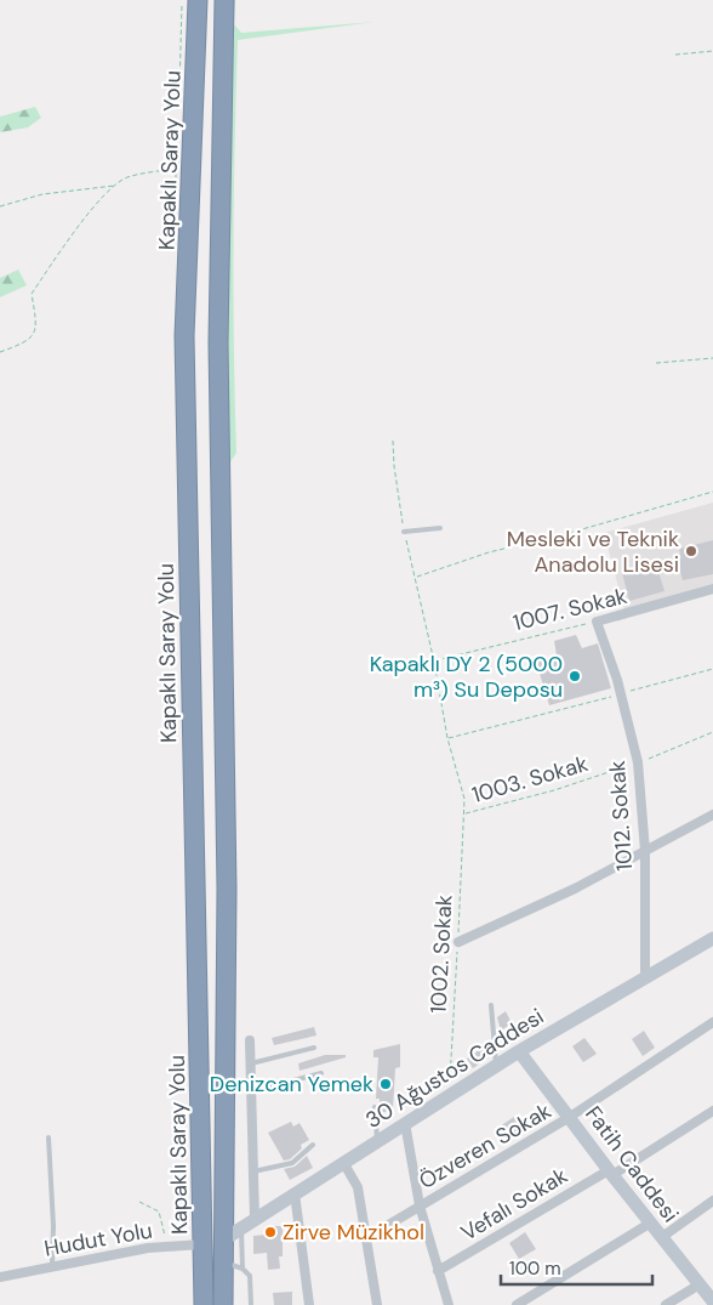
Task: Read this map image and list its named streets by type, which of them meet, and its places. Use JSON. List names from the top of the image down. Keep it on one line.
{"streets":{"highway":["Kapaklı Saray Yolu"],"street":["1007. Sokak","1012. Sokak","30 Ağustos Caddesi","Özveren Sokak","Fatih Caddesi","Vefalı Sokak","Hudut Yolu"],"path":["1003. Sokak","1002. Sokak"]},"crossings":[["Kapaklı Saray Yolu","30 Ağustos Caddesi"],["Kapaklı Saray Yolu","Hudut Yolu"],["1007. Sokak","1012. Sokak"],["1007. Sokak","1002. Sokak"],["1003. Sokak","1012. Sokak"],["1003. Sokak","1002. Sokak"],["1012. Sokak","30 Ağustos Caddesi"],["1002. Sokak","30 Ağustos Caddesi"],["30 Ağustos Caddesi","Fatih Caddesi"],["Özveren Sokak","Fatih Caddesi"],["Fatih Caddesi","Vefalı Sokak"]],"places":["Mesleki ve Teknik Anadolu Lisesi","Kapaklı DY 2 (5000 m³) Su Deposu","Denizcan Yemek","Zirve Müzikhol"],"scale_bar":"100 m"}
